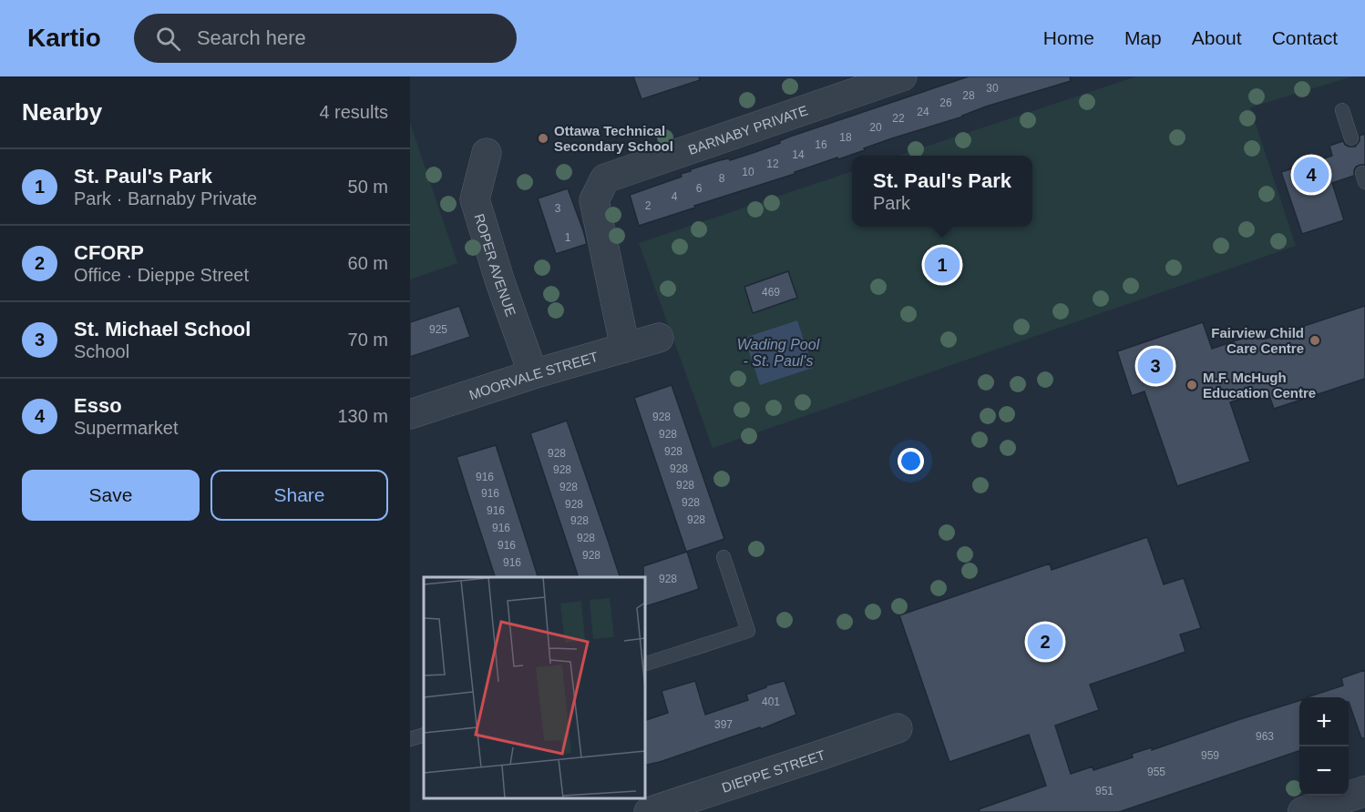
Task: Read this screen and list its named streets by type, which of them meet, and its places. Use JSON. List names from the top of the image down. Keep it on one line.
{"streets":{"street":["BARNABY PRIVATE","ROPER AVENUE","MOORVALE STREET","DIEPPE STREET"]},"crossings":[["BARNABY PRIVATE","MOORVALE STREET"],["ROPER AVENUE","MOORVALE STREET"]],"water":["Wading Pool - St. Paul's"],"places":["Ottawa Technical Secondary School","Fairview Child Care Centre","M.F. McHugh Education Centre"],"house_numbers":["30","28","26","24","22","20","18","16","14","12","10","8","6","4","2","3","1","469","925","928","928","928","928","928","928","916","928","928","916","928","928","916","928","928","916","928","916","928","916","928","401","397","963","959","955","951"],"page":{"header":"Kartio","search":"Search here","nav":["Home","Map","About","Contact"],"heading":["Nearby","4 results"],"list":[{"mark":"1","name":"St. Paul's Park","note":"Park · Barnaby Private","value":"50 m"},{"mark":"2","name":"CFORP","note":"Office · Dieppe Street","value":"60 m"},{"mark":"3","name":"St. Michael School","note":"School","value":"70 m"},{"mark":"4","name":"Esso","note":"Supermarket","value":"130 m"}],"pins":["4","1","3","2"],"popup":["St. Paul's Park","Park"],"buttons":["Save","Share"],"map_buttons":["+","−"]}}
